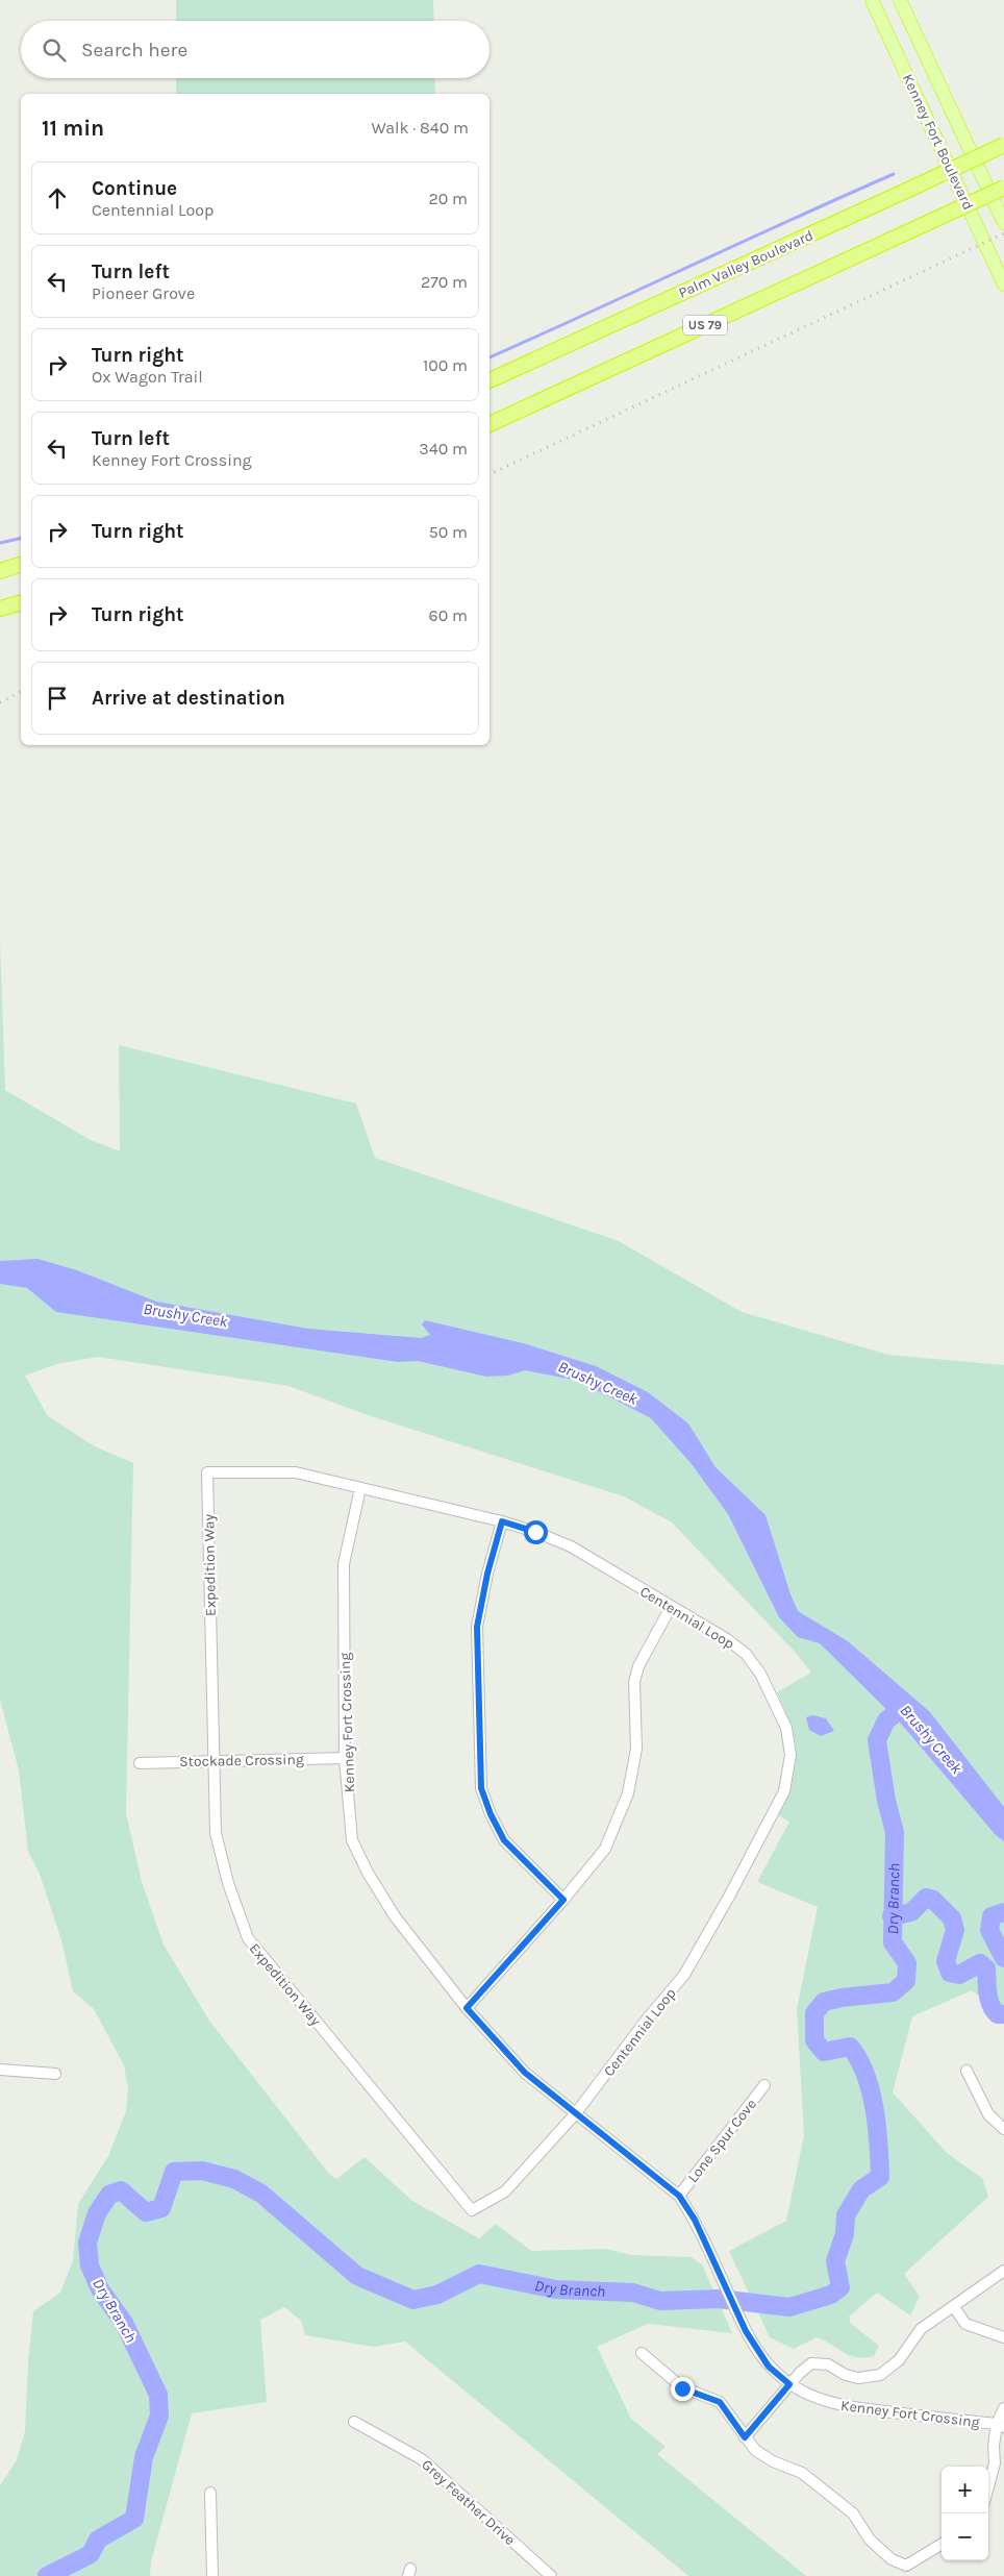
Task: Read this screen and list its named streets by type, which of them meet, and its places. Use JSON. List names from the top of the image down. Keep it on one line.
{"streets":{"highway":["Palm Valley Boulevard","US 79"],"main road":["Kenney Fort Boulevard"],"street":["Expedition Way","Centennial Loop","Kenney Fort Crossing","Stockade Crossing","Lone Spur Cove","Grey Feather Drive"]},"crossings":[["Expedition Way","Centennial Loop"],["Expedition Way","Kenney Fort Crossing"],["Expedition Way","Stockade Crossing"],["Centennial Loop","Kenney Fort Crossing"],["Kenney Fort Crossing","Stockade Crossing"],["Kenney Fort Crossing","Lone Spur Cove"]],"water":["Brushy Creek","Dry Branch"],"page":{"search":"Search here","heading":["11 min","Walk · 840 m"],"list":[["Continue","Centennial Loop","20 m"],["Turn left","Pioneer Grove","270 m"],["Turn right","Ox Wagon Trail","100 m"],["Turn left","Kenney Fort Crossing","340 m"],["Turn right","50 m"],["Turn right","60 m"],"Arrive at destination"],"map_buttons":["+","−"]}}
